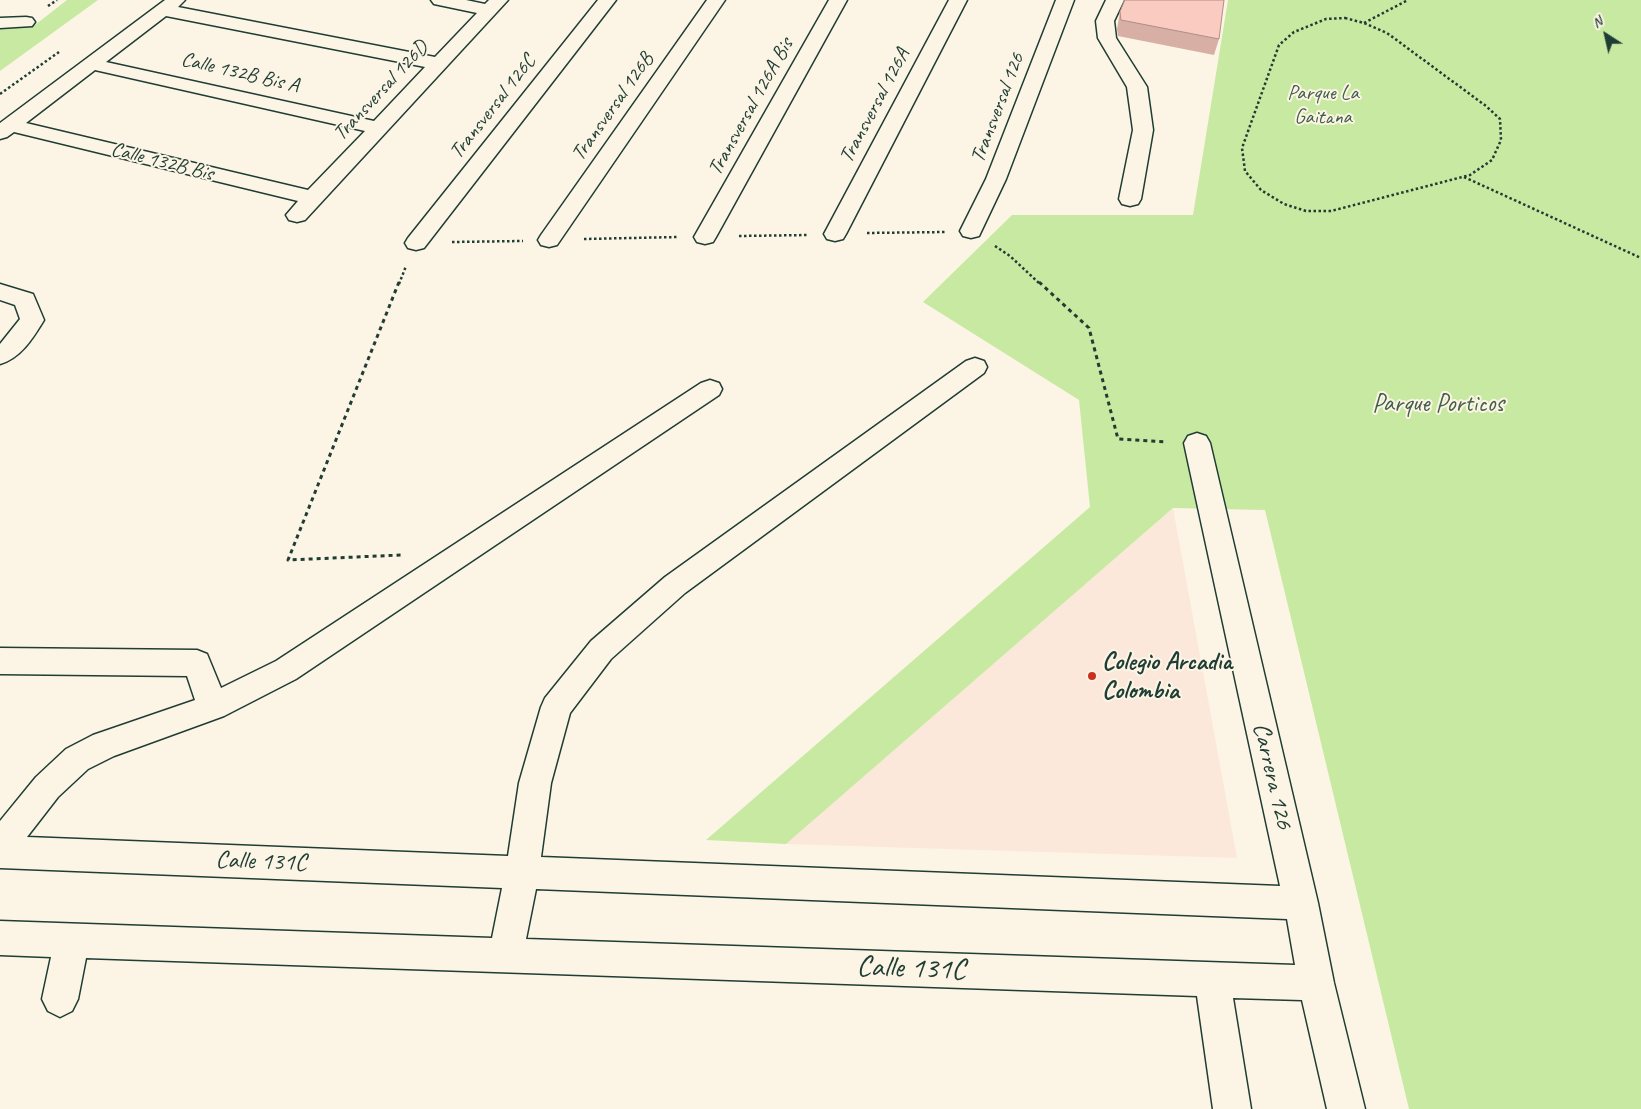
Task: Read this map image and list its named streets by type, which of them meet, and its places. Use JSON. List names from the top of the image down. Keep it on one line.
{"streets":{"street":["Calle 132B Bis A","Transversal 126D","Transversal 126A","Transversal 126C","Transversal 126B","Transversal 126A Bis","Transversal 126","Calle 132B Bis","Carrera 126","Calle 131C"]},"crossings":[["Calle 132B Bis A","Transversal 126D"],["Transversal 126D","Calle 132B Bis"],["Carrera 126","Calle 131C"]],"parks":["Parque La Gaitana","Parque Porticos"],"places":["Colegio Arcadia Colombia"],"north":"top left"}
